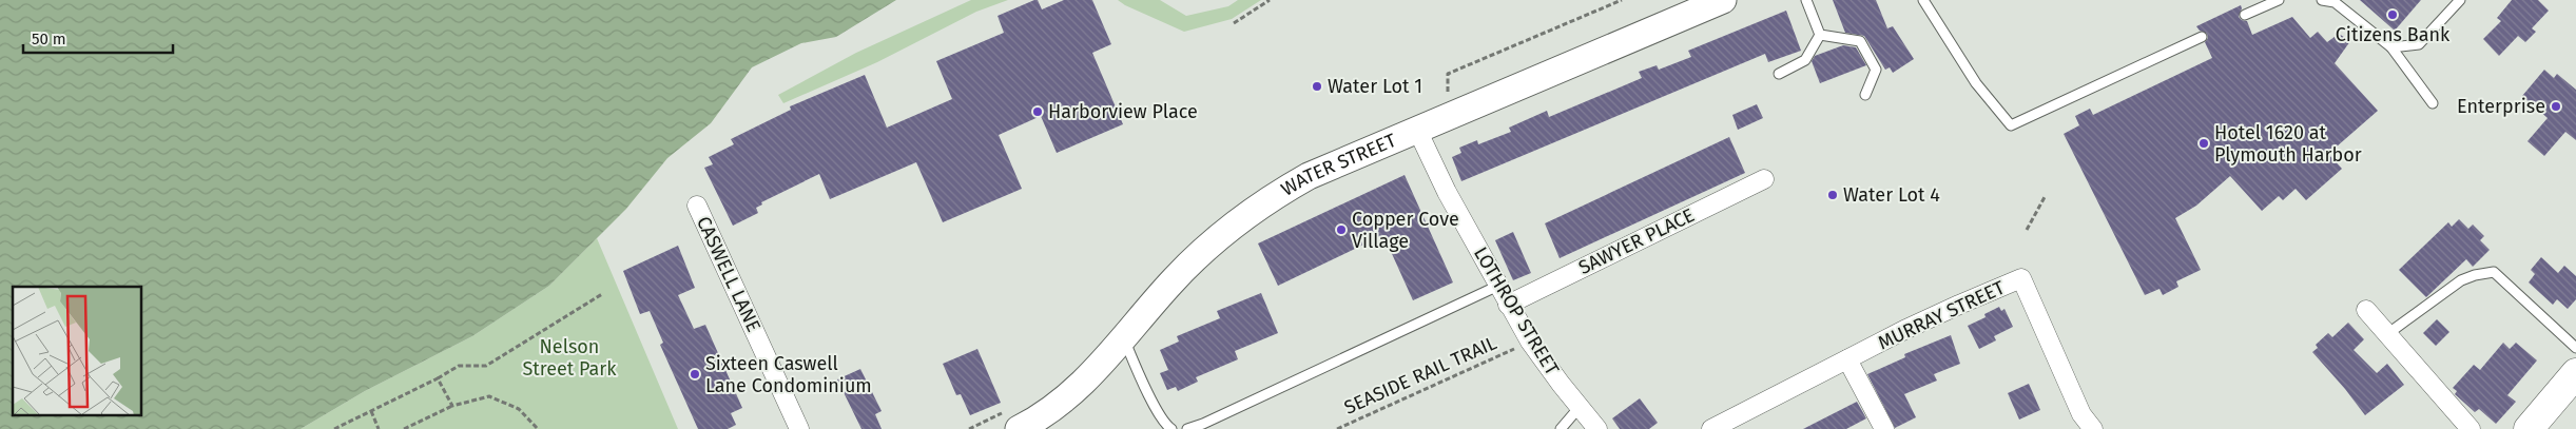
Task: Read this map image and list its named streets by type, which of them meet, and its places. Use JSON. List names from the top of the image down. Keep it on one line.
{"streets":{"main road":["WATER STREET"],"street":["SAWYER PLACE","CASWELL LANE","LOTHROP STREET","MURRAY STREET"],"path":["SEASIDE RAIL TRAIL"]},"crossings":[["WATER STREET","LOTHROP STREET"],["SAWYER PLACE","LOTHROP STREET"]],"parks":["Nelson Street Park"],"places":["Citizens Bank","Water Lot 1","Enterprise","Harborview Place","Hotel 1620 at Plymouth Harbor","Water Lot 4","Copper Cove Village","Sixteen Caswell Lane Condominium"],"scale_bar":"50 m"}
